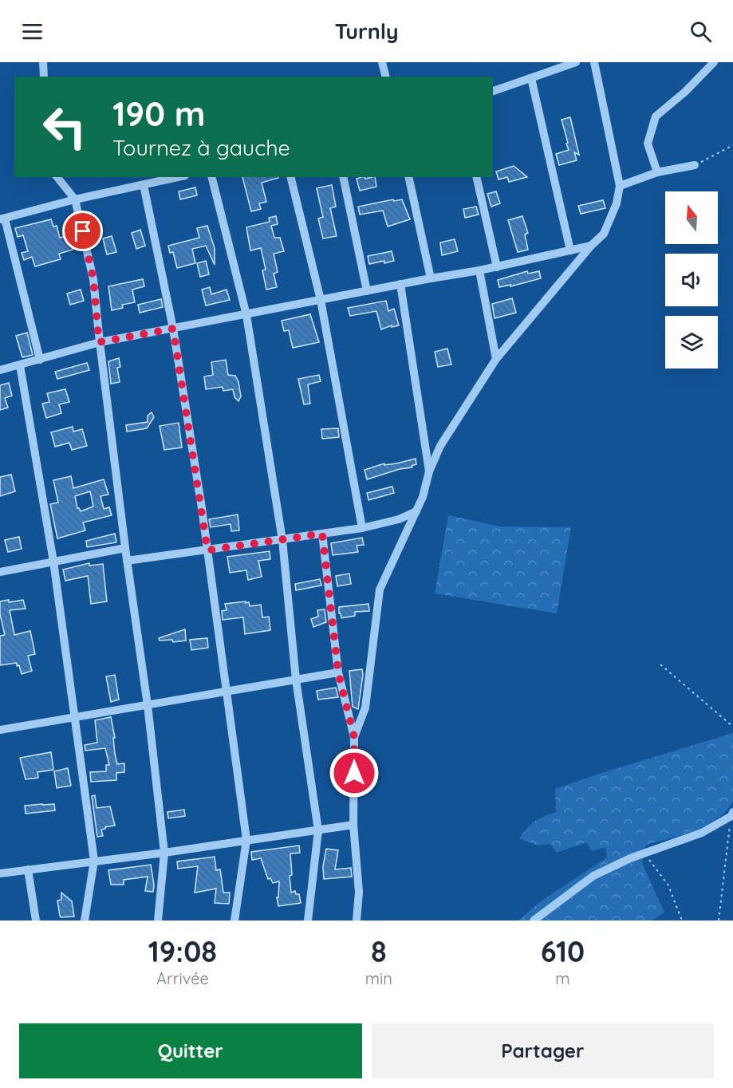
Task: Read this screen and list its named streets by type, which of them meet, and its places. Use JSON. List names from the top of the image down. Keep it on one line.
{"north":"top","page":{"header":"Turnly","turn":["190 m","Tournez à gauche"],"eta":["19:08","Arrivée","8","min","610","m"],"buttons":["Quitter","Partager"]}}
